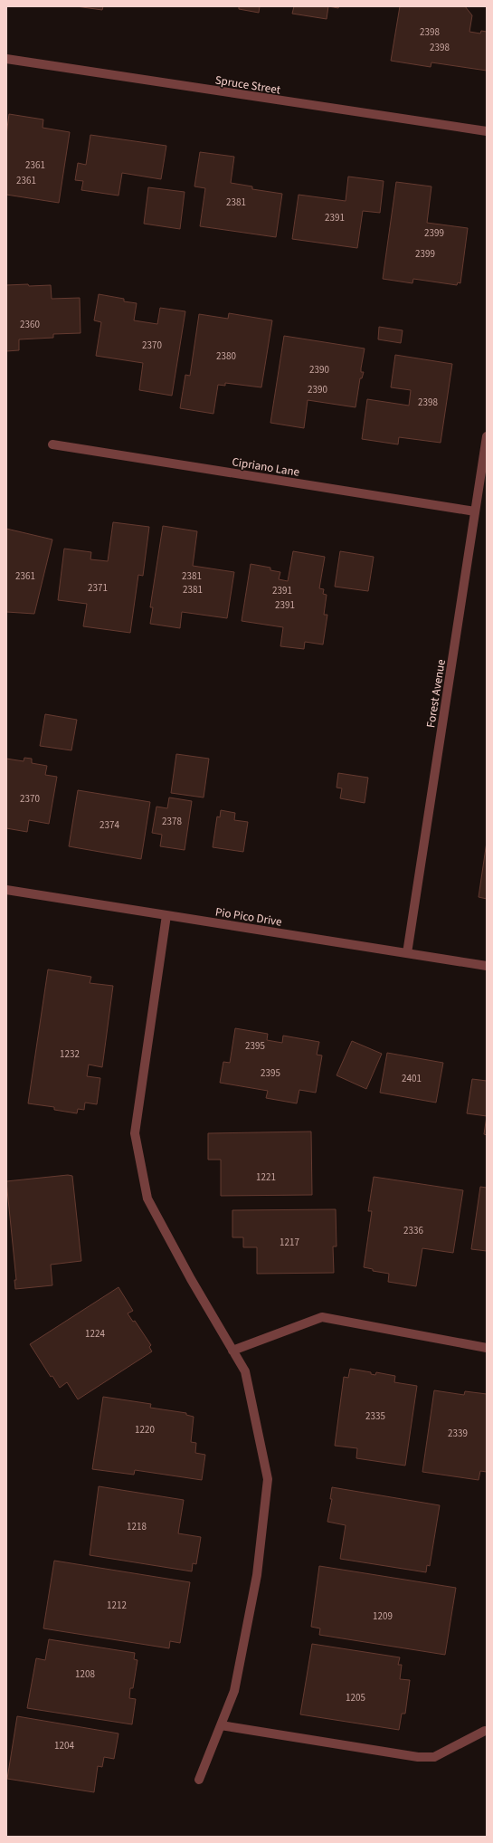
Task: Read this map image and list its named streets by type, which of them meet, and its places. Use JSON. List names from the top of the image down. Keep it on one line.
{"streets":{"street":["Spruce Street","Cipriano Lane","Forest Avenue","Pio Pico Drive"]},"crossings":[["Cipriano Lane","Forest Avenue"],["Forest Avenue","Pio Pico Drive"]],"house_numbers":["2398","2398","2361","2361","2381","2391","2399","2399","2360","2370","2380","2390","2390","2398","2361","2381","2371","2381","2391","2391","2370","2378","2374","2395","1232","2395","2401","1221","2336","1217","1224","2335","1220","2339","1218","1212","1209","1208","1205","1204"]}
